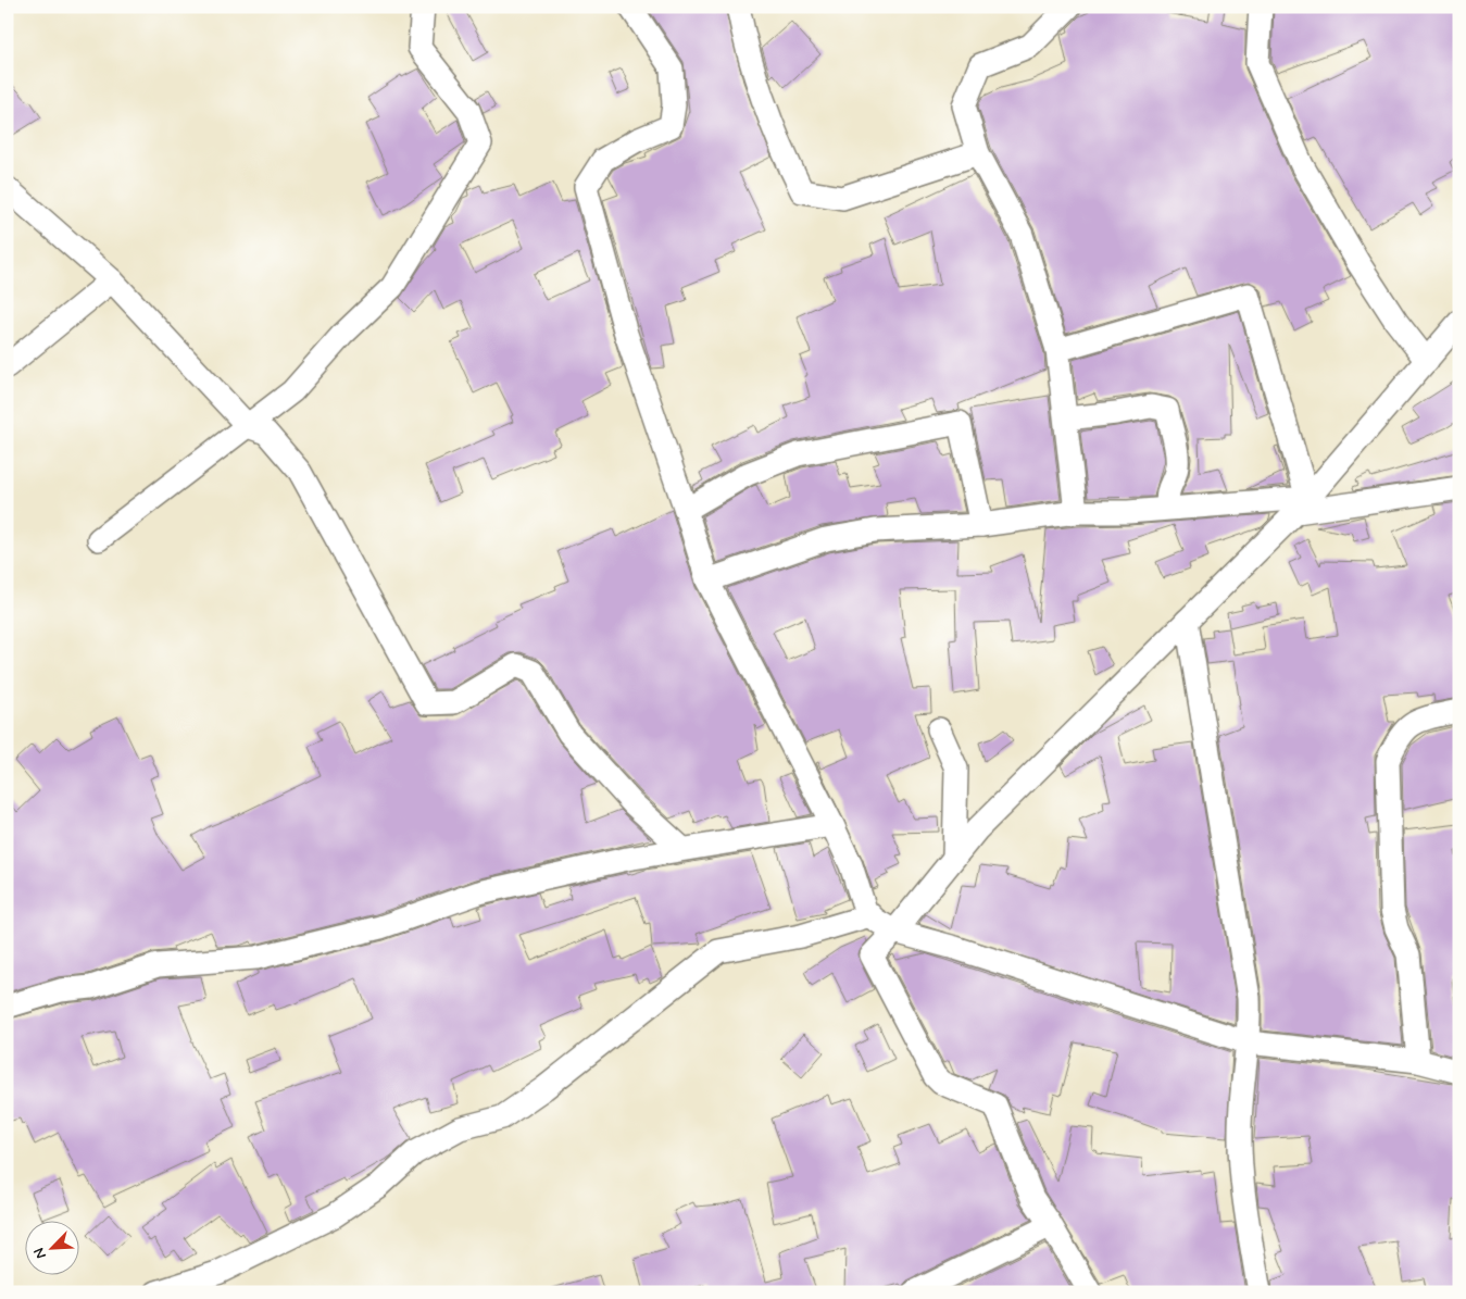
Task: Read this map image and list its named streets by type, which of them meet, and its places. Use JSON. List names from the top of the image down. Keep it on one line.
{"north":"bottom left"}
